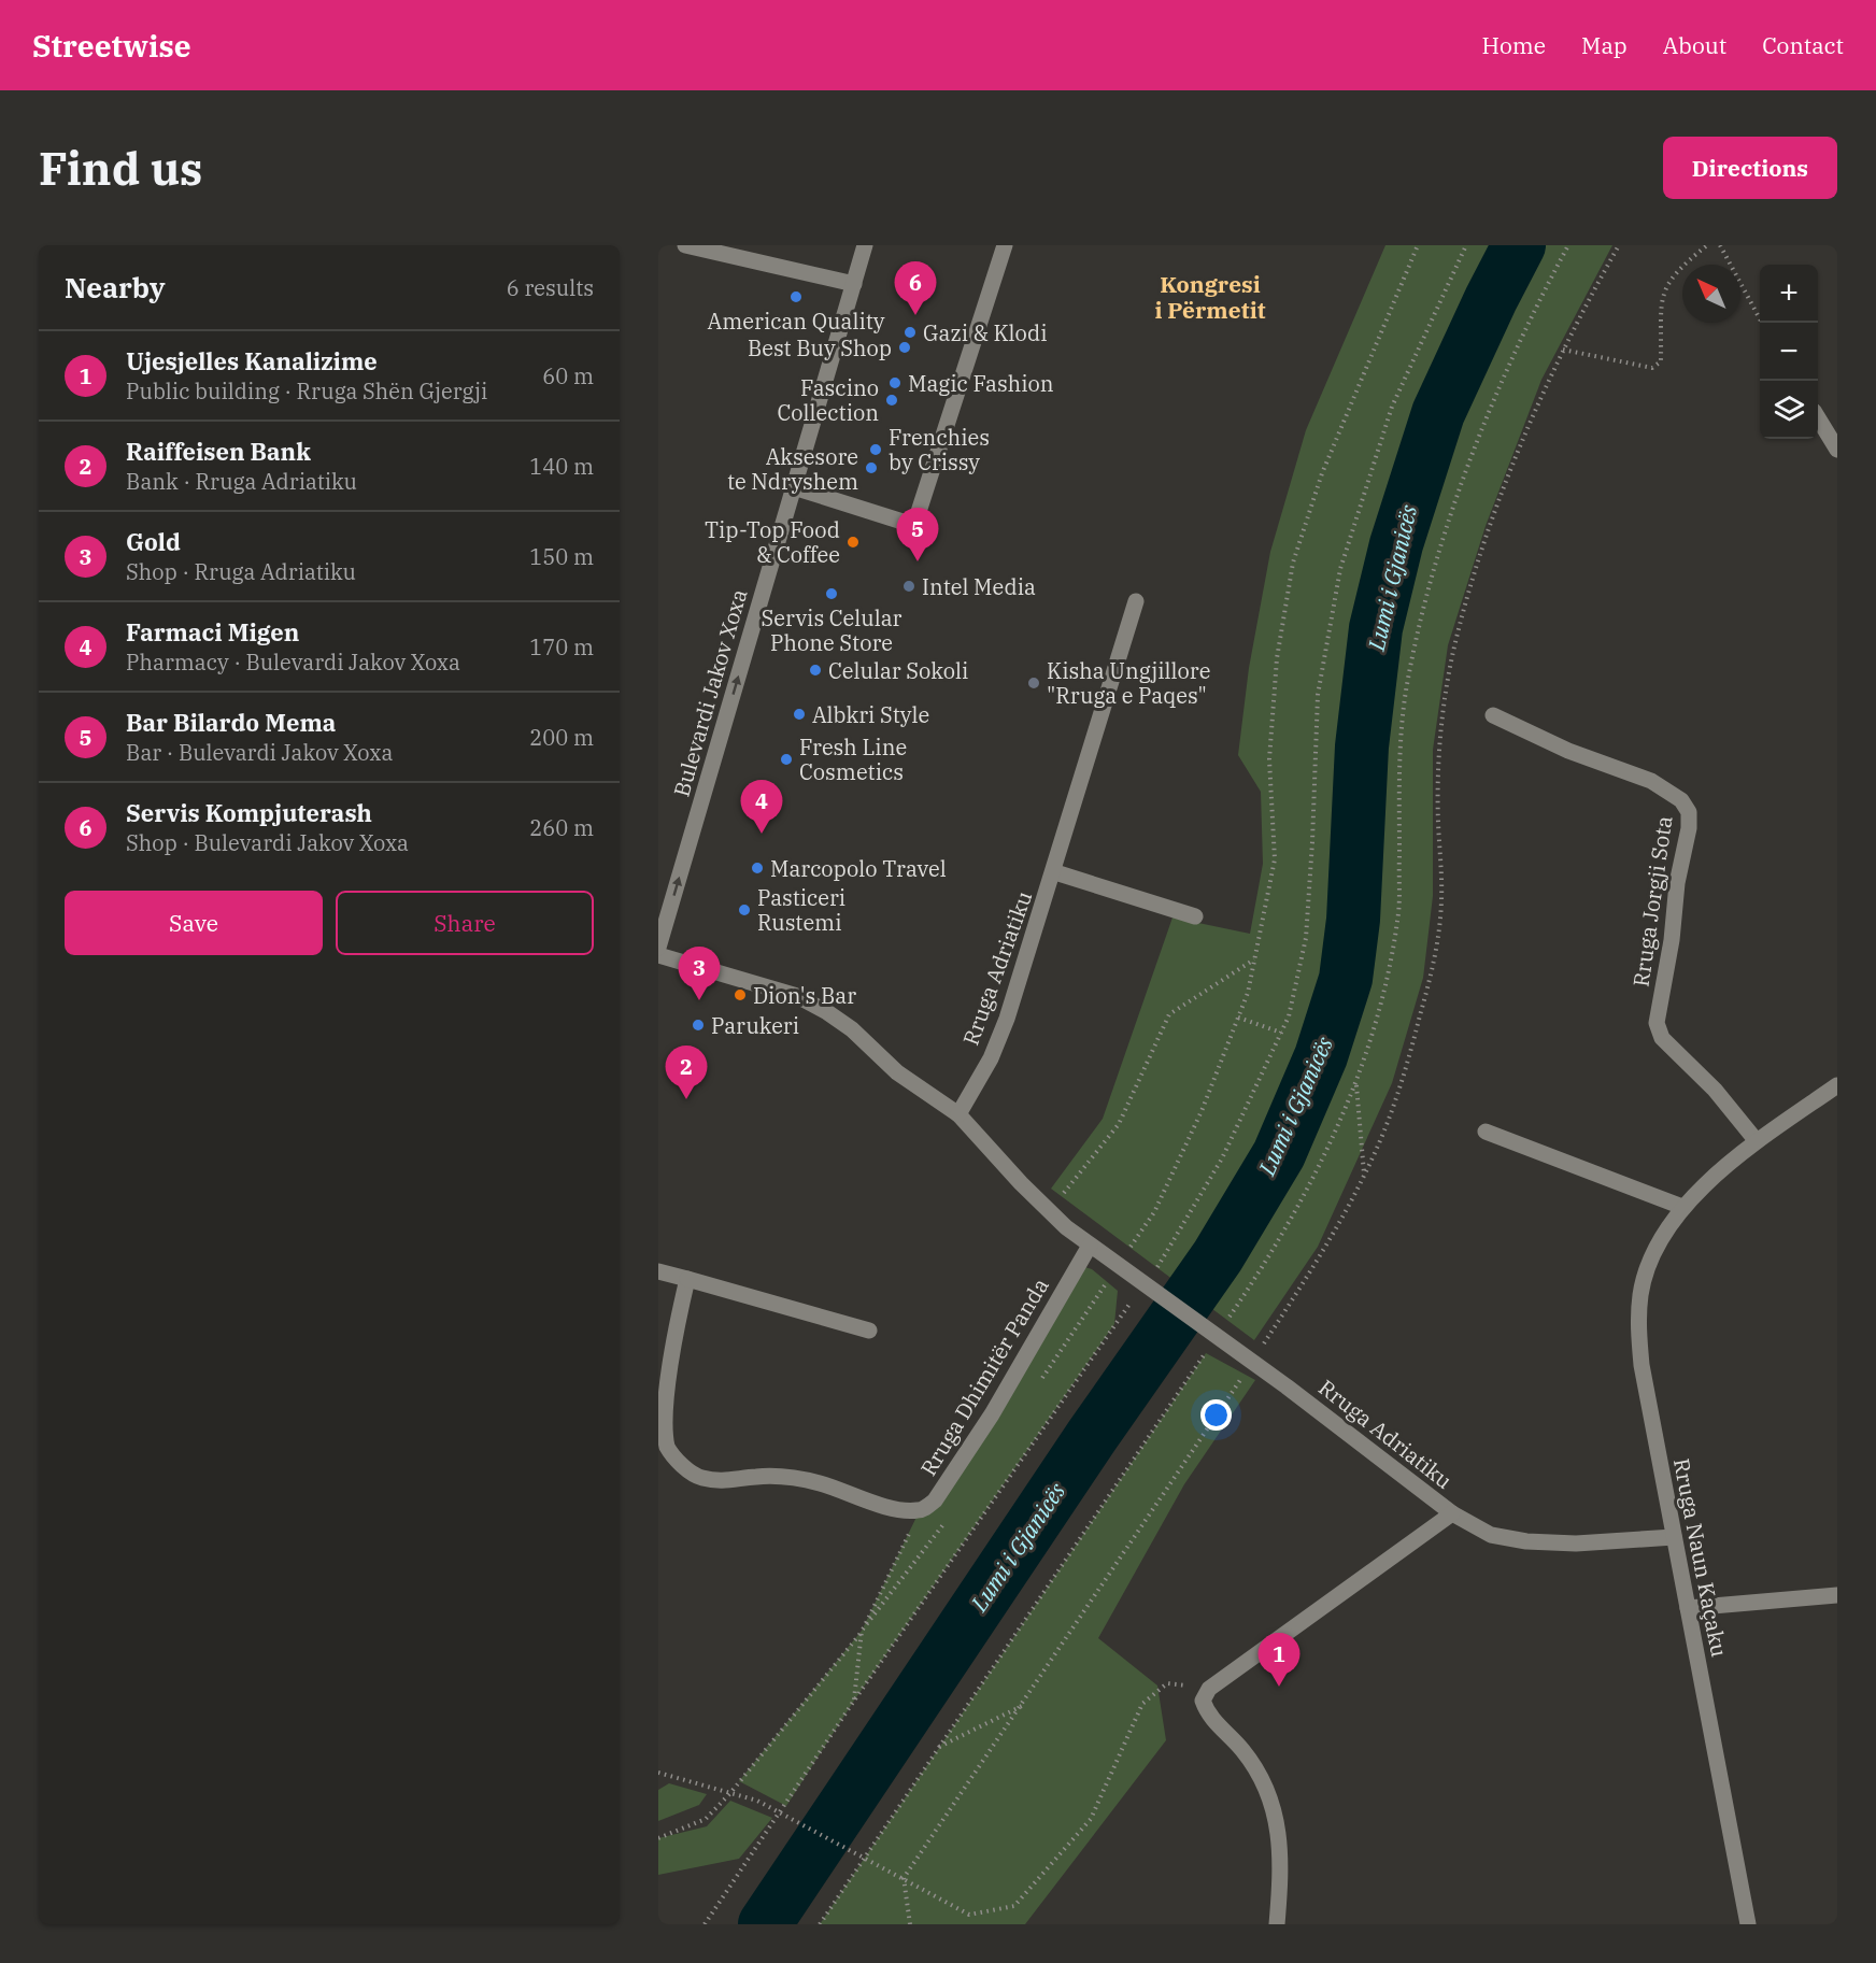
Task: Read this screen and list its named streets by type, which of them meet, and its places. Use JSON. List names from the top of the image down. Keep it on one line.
{"streets":{"street":["Bulevardi Jakov Xoxa","Rruga Jorgji Sota","Rruga Adriatiku","Rruga Dhimitër Panda","Rruga Naun Kaçaku"]},"crossings":[["Rruga Jorgji Sota","Rruga Naun Kaçaku"],["Rruga Adriatiku","Rruga Dhimitër Panda"],["Rruga Adriatiku","Rruga Naun Kaçaku"]],"one_way":["Bulevardi Jakov Xoxa"],"districts":["Kongresi i Përmetit"],"water":["Lumi i Gjanicës"],"places":["American Quality","Gazi & Klodi","Best Buy Shop","Magic Fashion","Fascino Collection","Frenchies by Crissy","Aksesore te Ndryshem","Tip-Top Food & Coffee","Intel Media","Servis Celular Phone Store","Celular Sokoli","Kisha Ungjillore \"Rruga e Paqes\"","Albkri Style","Fresh Line Cosmetics","Marcopolo Travel","Pasticeri Rustemi","Dion's Bar","Parukeri"],"north":"top left","page":{"header":"Streetwise","nav":["Home","Map","About","Contact"],"buttons":["Directions",["Save","Share"]],"title":"Find us","heading":["Nearby","6 results"],"pins":["6","5","4","3","2","1"],"map_buttons":["+","−"],"list":[{"mark":"1","name":"Ujesjelles Kanalizime","note":"Public building · Rruga Shën Gjergji","value":"60 m"},{"mark":"2","name":"Raiffeisen Bank","note":"Bank · Rruga Adriatiku","value":"140 m"},{"mark":"3","name":"Gold","note":"Shop · Rruga Adriatiku","value":"150 m"},{"mark":"4","name":"Farmaci Migen","note":"Pharmacy · Bulevardi Jakov Xoxa","value":"170 m"},{"mark":"5","name":"Bar Bilardo Mema","note":"Bar · Bulevardi Jakov Xoxa","value":"200 m"},{"mark":"6","name":"Servis Kompjuterash","note":"Shop · Bulevardi Jakov Xoxa","value":"260 m"}]}}
